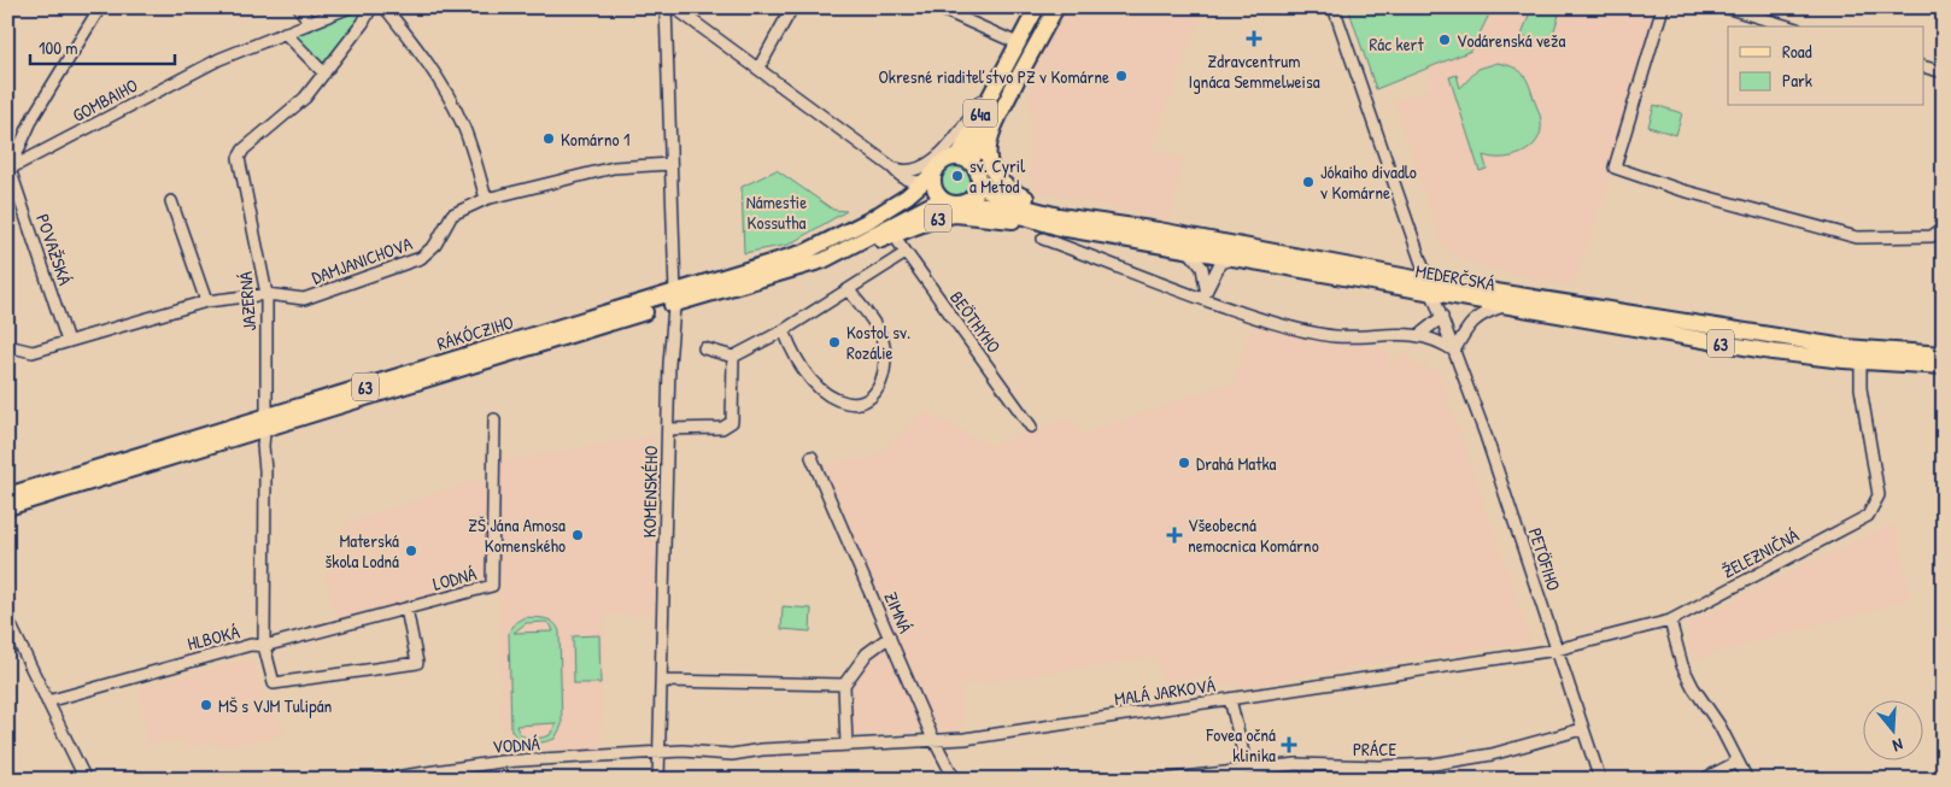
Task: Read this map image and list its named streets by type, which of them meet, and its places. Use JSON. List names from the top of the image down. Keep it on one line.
{"streets":{"main road":["64a","63","MEDERČSKÁ","RÁKÓCZIHO"],"street":["GOMBAIHO","POVAŽSKÁ","DAMJANICHOVA","JAZERNÁ","BEÖTHYHO","KOMENSKÉHO","ŽELEZNIČNÁ","PETÖFIHO","LODNÁ","ZIMNÁ","HLBOKÁ","MALÁ JARKOVÁ","VODNÁ","PRÁCE"]},"crossings":[["GOMBAIHO","POVAŽSKÁ"],["64a","63"],["64a","MEDERČSKÁ"],["64a","RÁKÓCZIHO"],["63","MEDERČSKÁ"],["63","BEÖTHYHO"],["63","RÁKÓCZIHO"],["POVAŽSKÁ","DAMJANICHOVA"],["DAMJANICHOVA","JAZERNÁ"],["MEDERČSKÁ","RÁKÓCZIHO"],["MEDERČSKÁ","ŽELEZNIČNÁ"],["MEDERČSKÁ","PETÖFIHO"],["JAZERNÁ","RÁKÓCZIHO"],["JAZERNÁ","LODNÁ"],["JAZERNÁ","HLBOKÁ"],["RÁKÓCZIHO","KOMENSKÉHO"],["KOMENSKÉHO","MALÁ JARKOVÁ"],["KOMENSKÉHO","VODNÁ"],["ŽELEZNIČNÁ","MALÁ JARKOVÁ"],["PETÖFIHO","MALÁ JARKOVÁ"],["PETÖFIHO","PRÁCE"],["LODNÁ","HLBOKÁ"],["ZIMNÁ","MALÁ JARKOVÁ"],["MALÁ JARKOVÁ","VODNÁ"]],"parks":["Rác kert","Námestie Kossutha"],"places":{"health":["Zdravcentrum Ignáca Semmelweisa","Všeobecná nemocnica Komárno","Fovea očná klinika"],"other":["Vodárenská veža","Okresné riaditeľstvo PZ v Komárne","Komárno 1","sv. Cyril a Metod","Jókaiho divadlo v Komárne","Kostol sv. Rozálie","Drahá Matka","ZŠ Jána Amosa Komenského","Materská škola Lodná","MŠ s VJM Tulipán"]},"legend":["Road","Park"],"scale_bar":"100 m","north":"bottom"}
